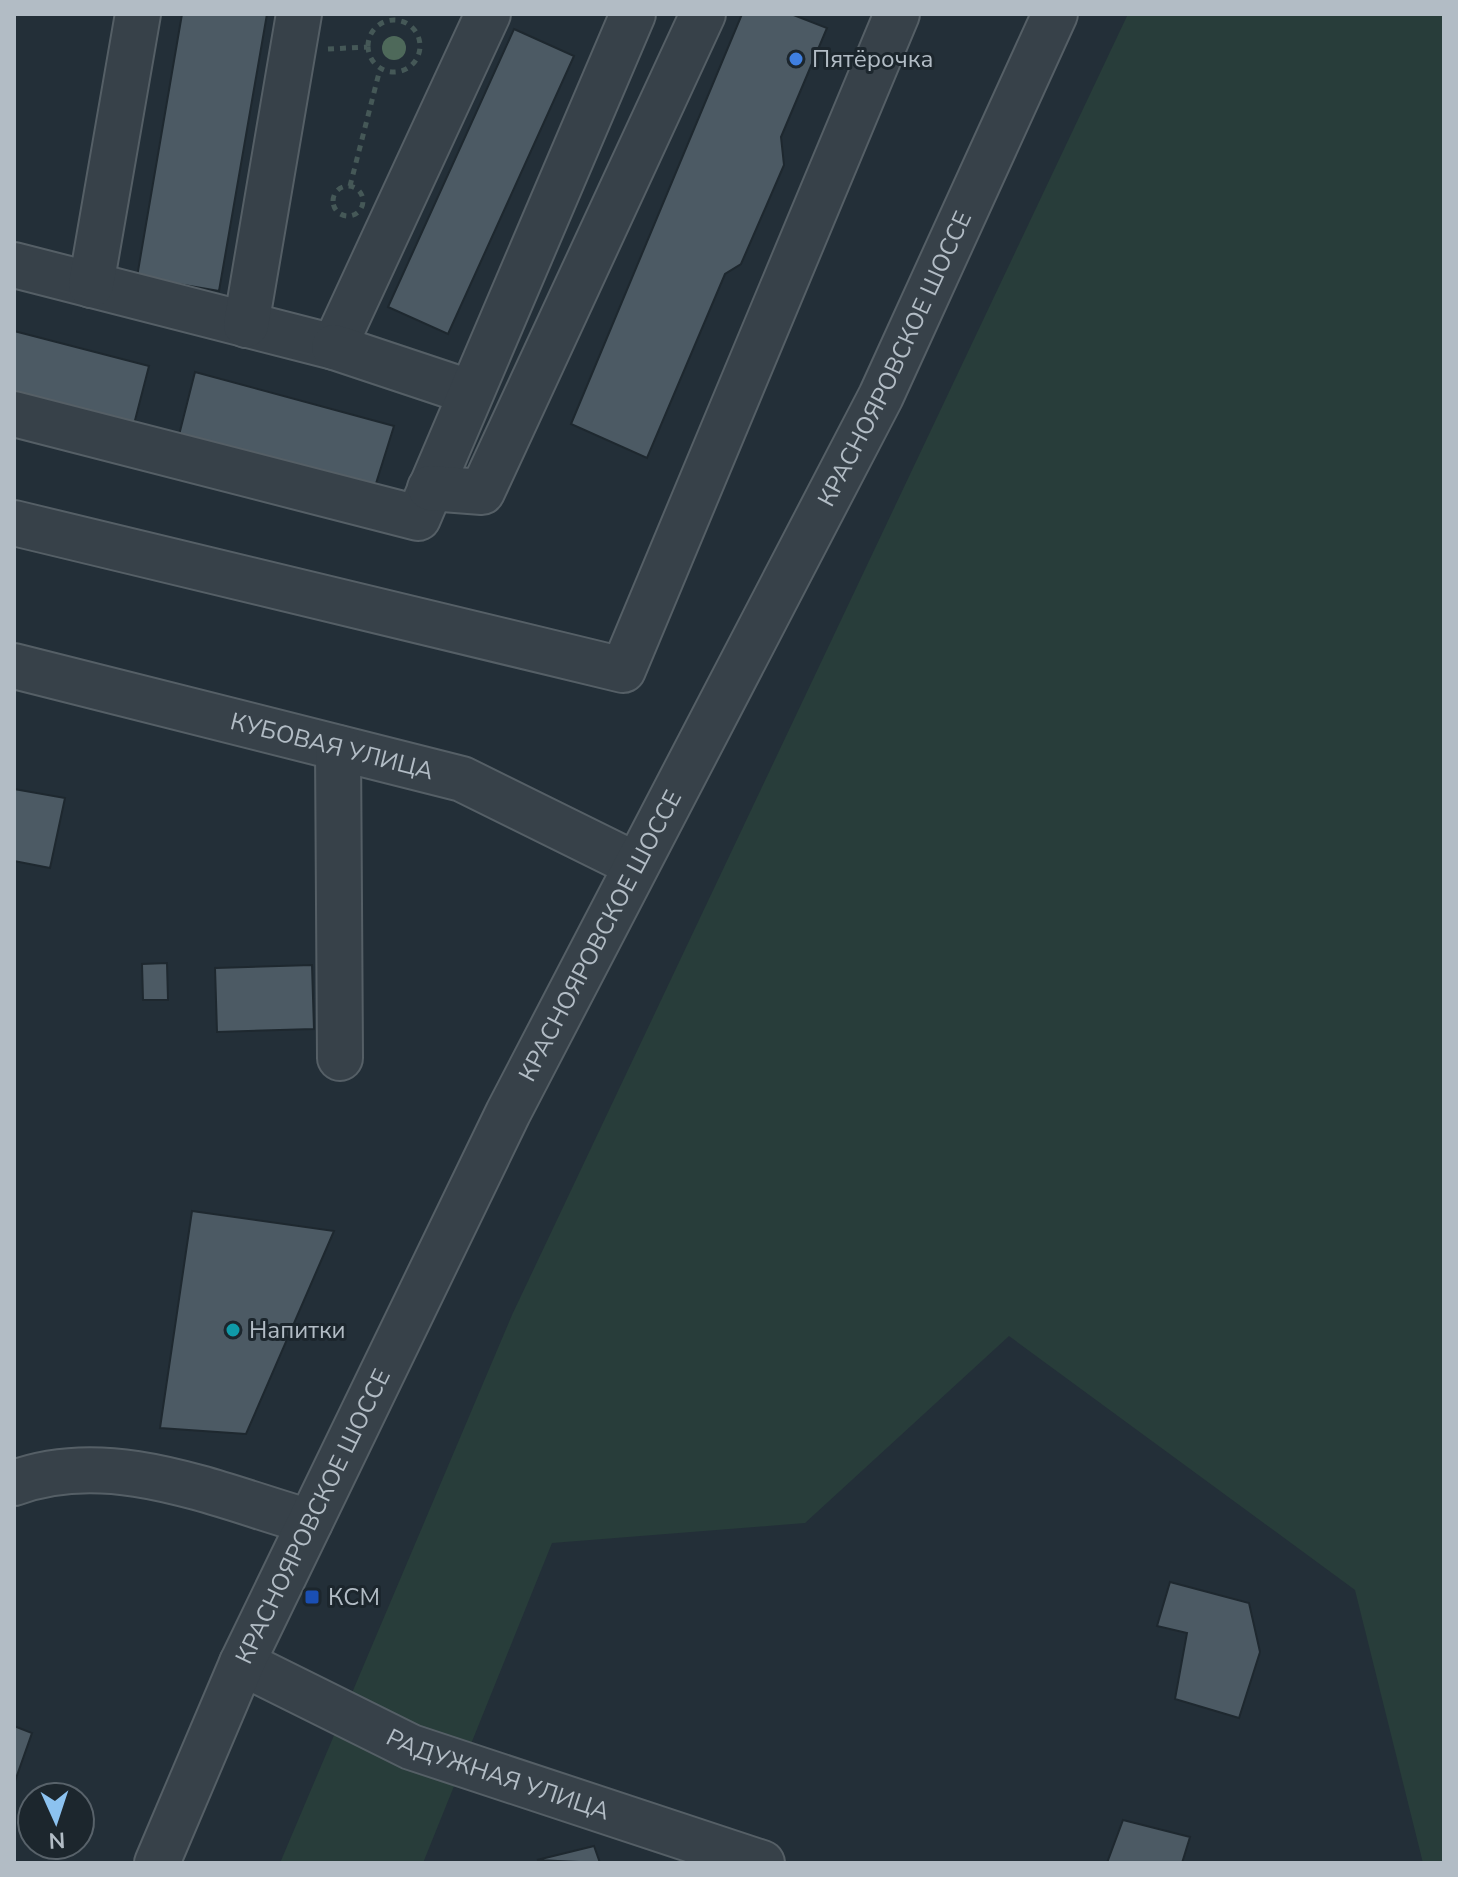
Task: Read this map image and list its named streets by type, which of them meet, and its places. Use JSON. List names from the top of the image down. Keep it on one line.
{"streets":{"street":["КРАСНОЯРОВСКОЕ ШОССЕ","КУБОВАЯ УЛИЦА","РАДУЖНАЯ УЛИЦА"]},"crossings":[["КРАСНОЯРОВСКОЕ ШОССЕ","КУБОВАЯ УЛИЦА"],["КРАСНОЯРОВСКОЕ ШОССЕ","РАДУЖНАЯ УЛИЦА"]],"places":{"other":["Пятёрочка","Напитки"],"transit":["КСМ"]},"north":"bottom"}
